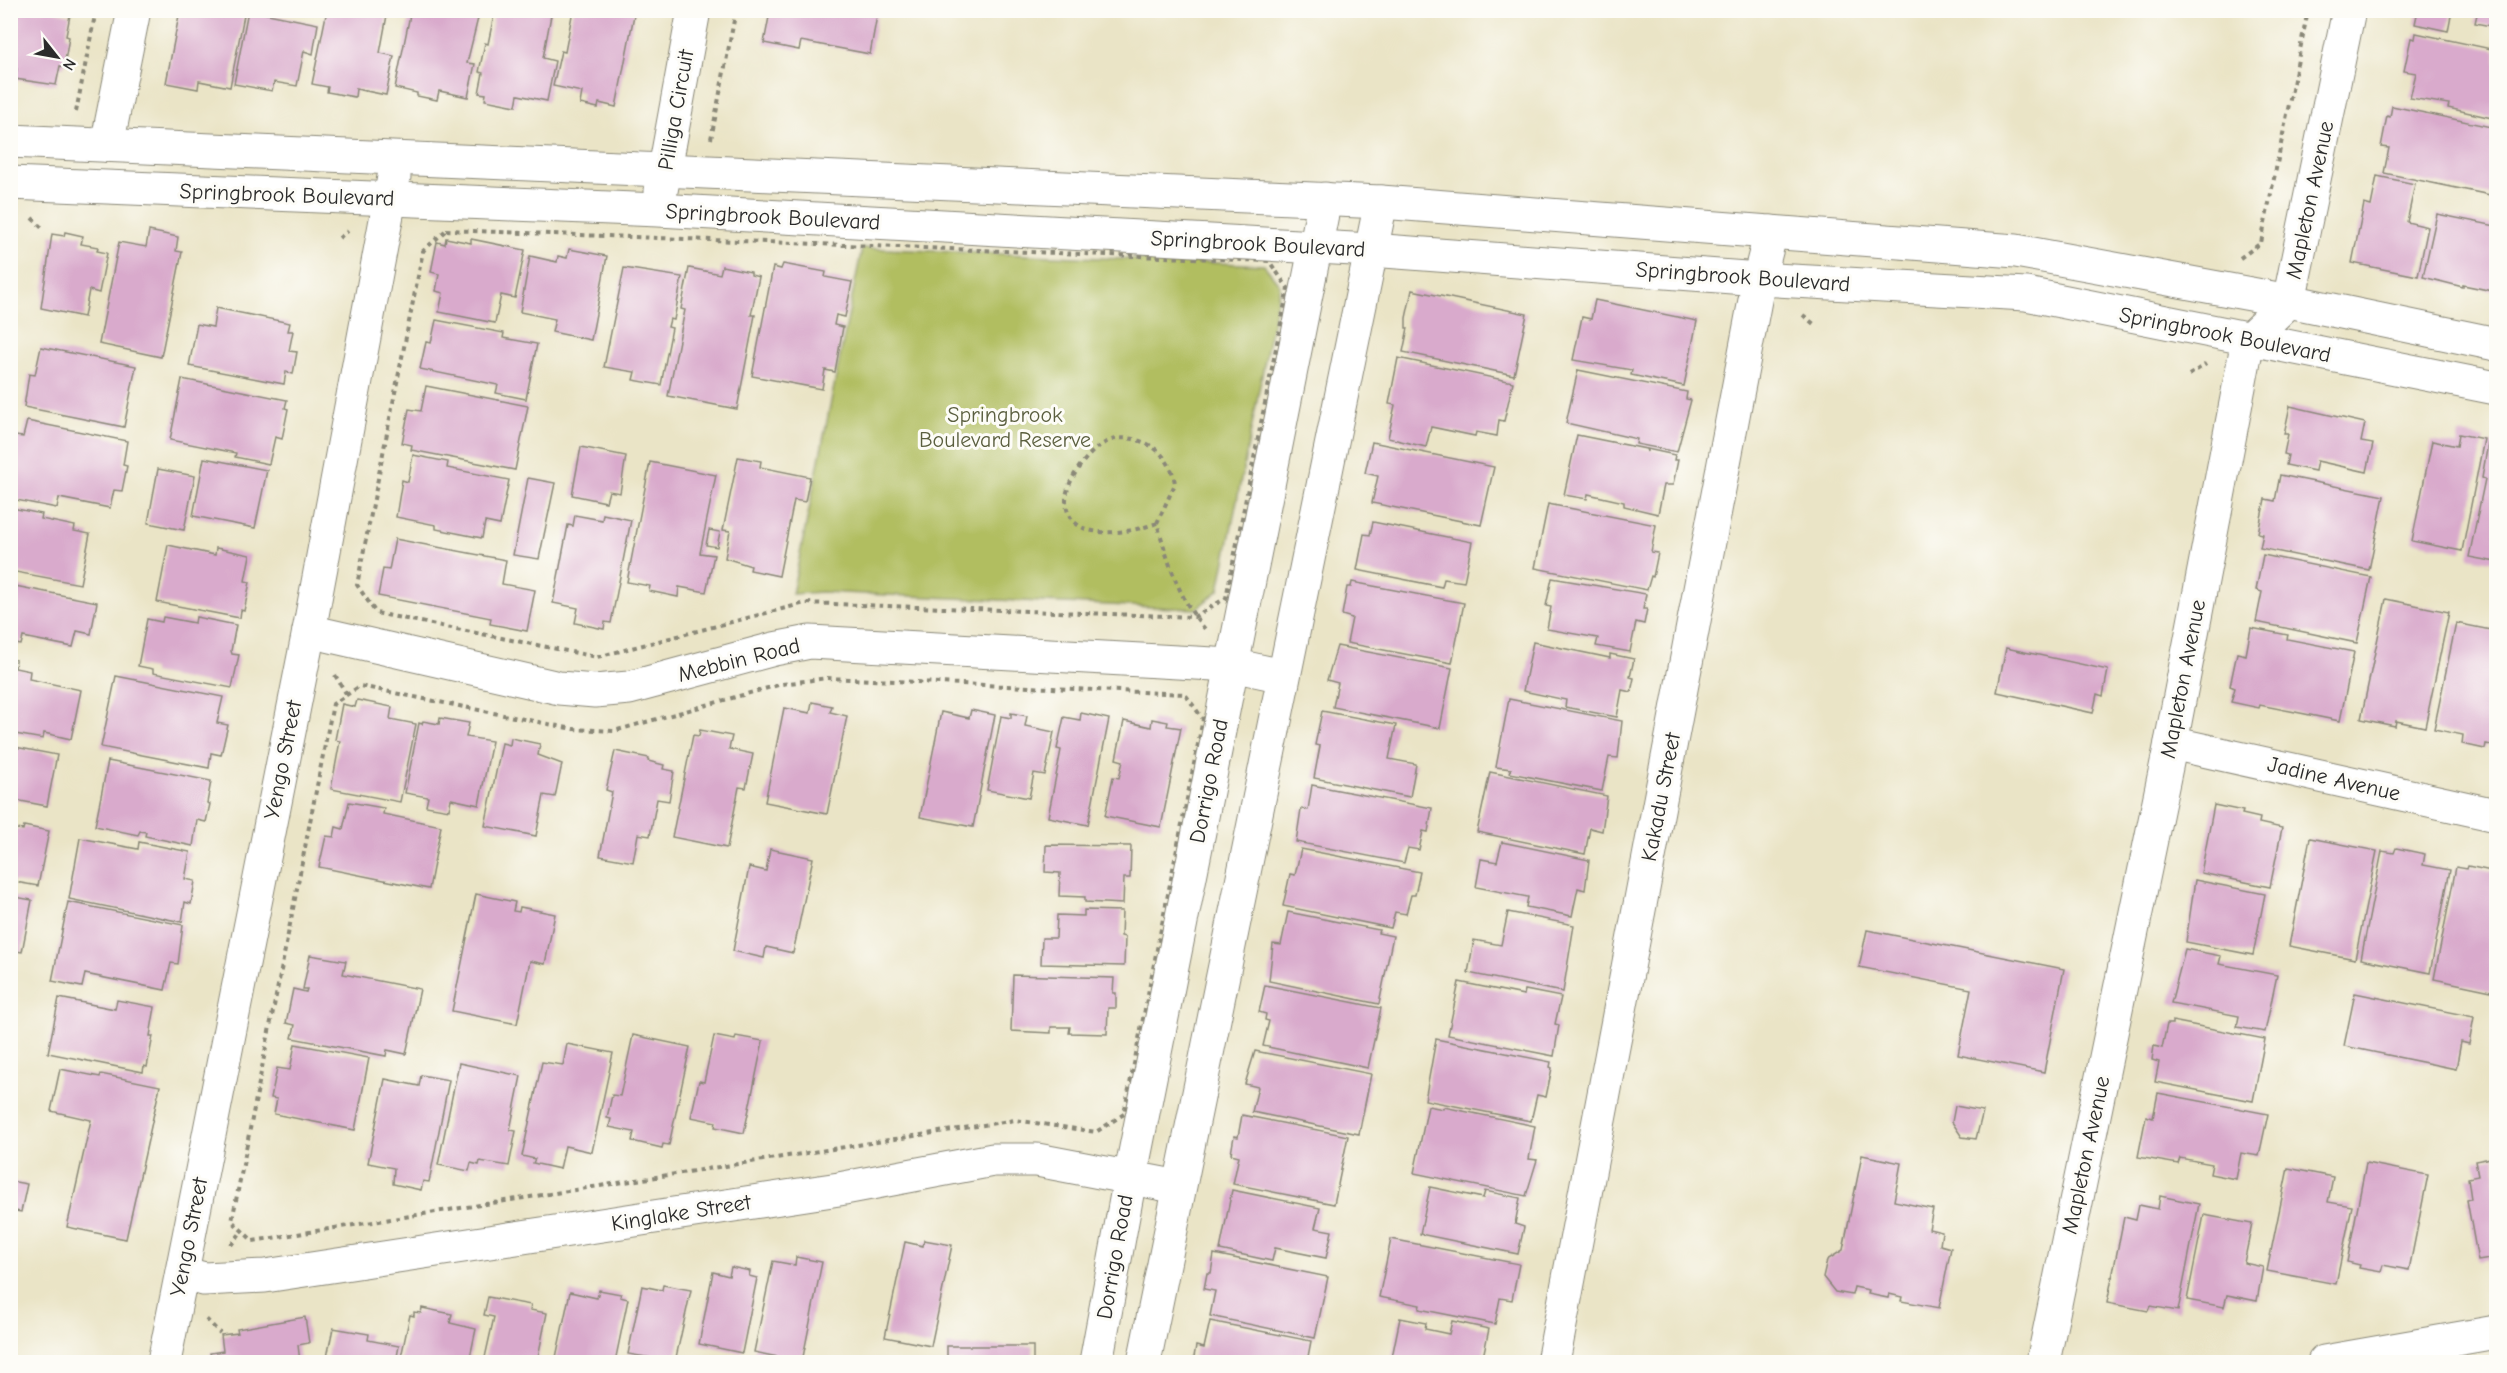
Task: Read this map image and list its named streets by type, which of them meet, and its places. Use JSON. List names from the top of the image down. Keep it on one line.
{"streets":{"street":["Pilliga Circuit","Springbrook Boulevard","Mapleton Avenue","Mebbin Road","Yengo Street","Jadine Avenue","Dorrigo Road","Kakadu Street","Kinglake Street"]},"crossings":[["Pilliga Circuit","Springbrook Boulevard"],["Springbrook Boulevard","Mapleton Avenue"],["Springbrook Boulevard","Yengo Street"],["Springbrook Boulevard","Dorrigo Road"],["Springbrook Boulevard","Kakadu Street"],["Mapleton Avenue","Jadine Avenue"],["Mebbin Road","Yengo Street"],["Mebbin Road","Dorrigo Road"],["Yengo Street","Kinglake Street"],["Dorrigo Road","Kinglake Street"]],"parks":["Springbrook Boulevard Reserve"],"north":"bottom right"}
